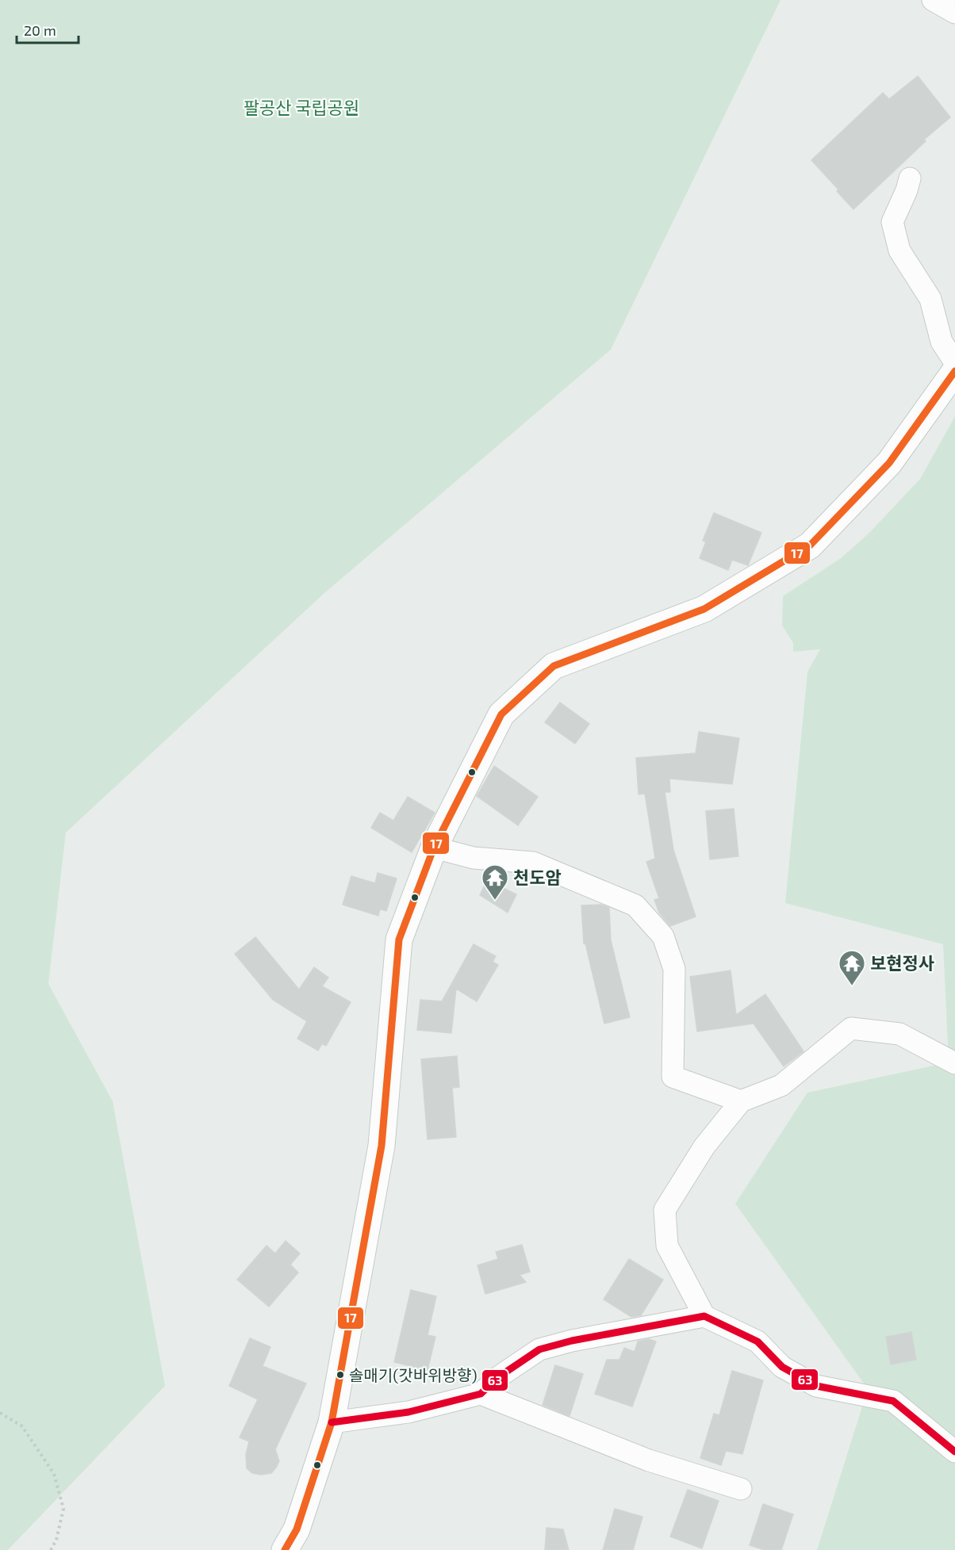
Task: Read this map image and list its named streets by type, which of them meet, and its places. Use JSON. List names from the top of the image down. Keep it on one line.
{"parks":["팔공산 국립공원"],"places":{"temple":["천도암","보현정사"],"other":["솔매기(갓바위방향)"]},"lines":["transit line 17","transit line 63"],"scale_bar":"20 m"}
